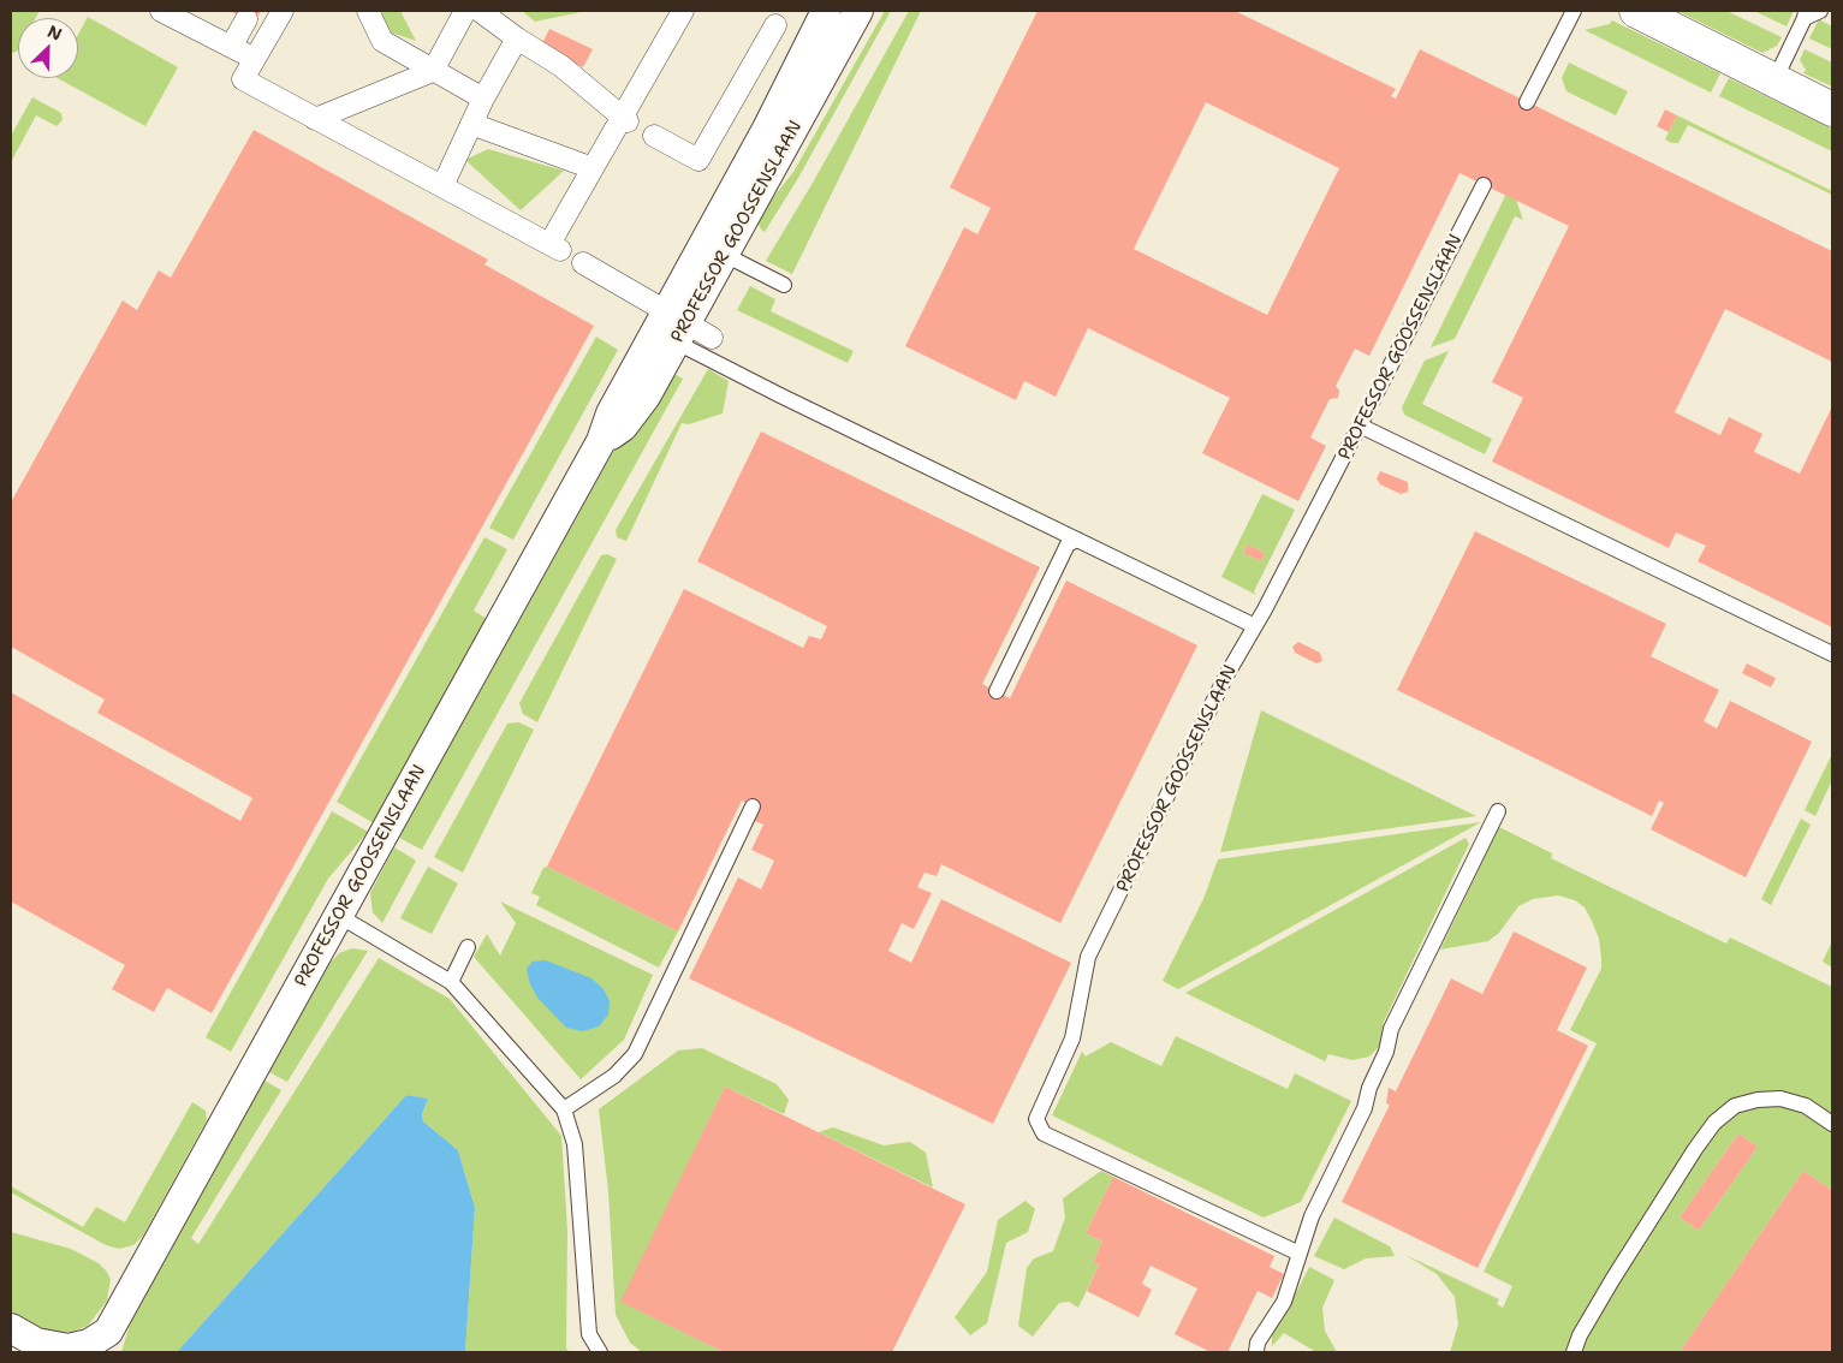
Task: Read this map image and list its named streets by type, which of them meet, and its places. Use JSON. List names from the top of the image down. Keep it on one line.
{"streets":{"street":["PROFESSOR GOOSSENSLAAN"]},"north":"top right"}
